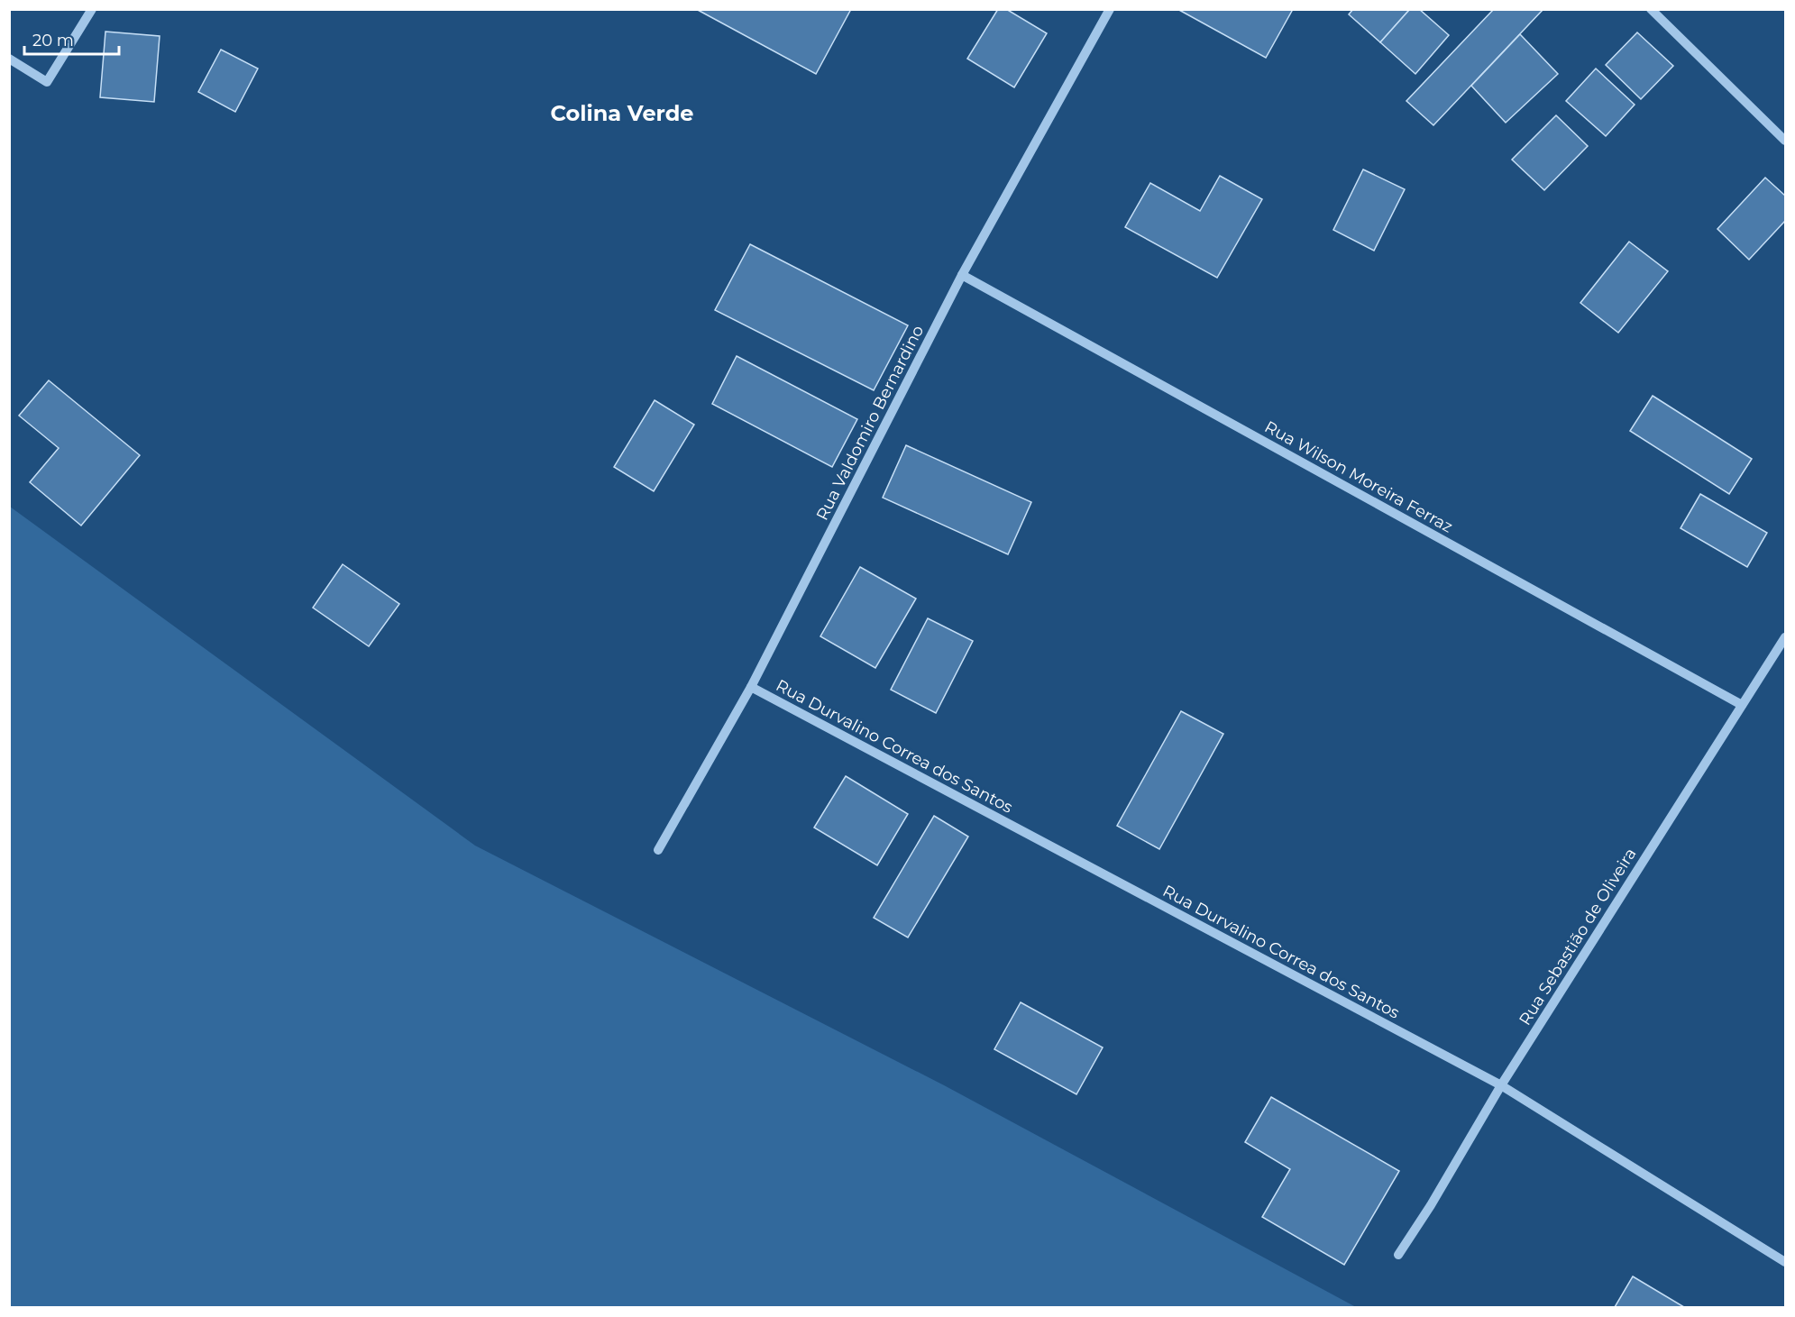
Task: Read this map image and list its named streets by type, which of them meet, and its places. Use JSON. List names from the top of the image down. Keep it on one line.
{"streets":{"street":["Rua Valdomiro Bernardino","Rua Wilson Moreira Ferraz","Rua Durvalino Correa dos Santos","Rua Sebastião de Oliveira"]},"crossings":[["Rua Valdomiro Bernardino","Rua Wilson Moreira Ferraz"],["Rua Valdomiro Bernardino","Rua Durvalino Correa dos Santos"],["Rua Wilson Moreira Ferraz","Rua Sebastião de Oliveira"],["Rua Durvalino Correa dos Santos","Rua Sebastião de Oliveira"]],"districts":["Colina Verde"],"scale_bar":"20 m"}
